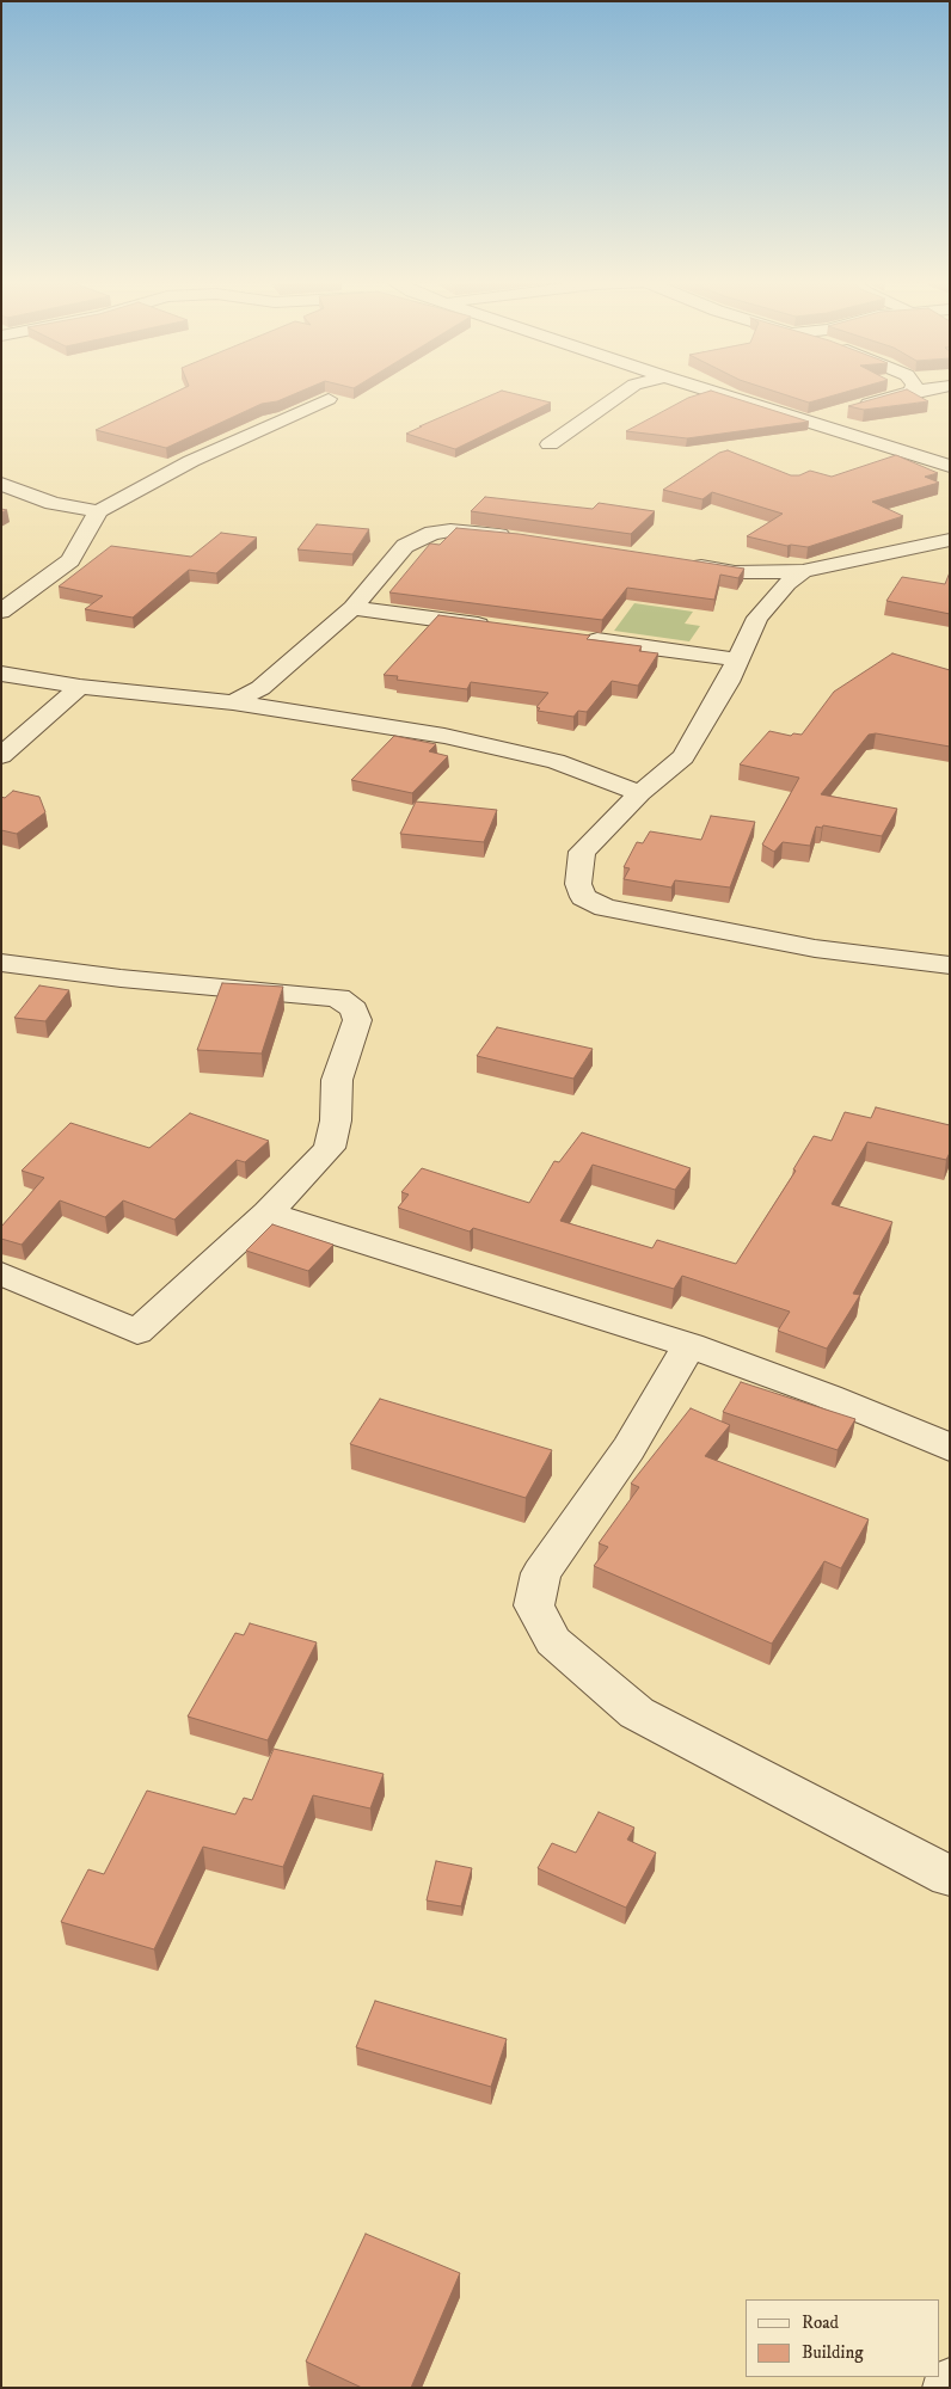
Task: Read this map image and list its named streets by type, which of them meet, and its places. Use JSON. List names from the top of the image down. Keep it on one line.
{"legend":["Road","Building"]}
